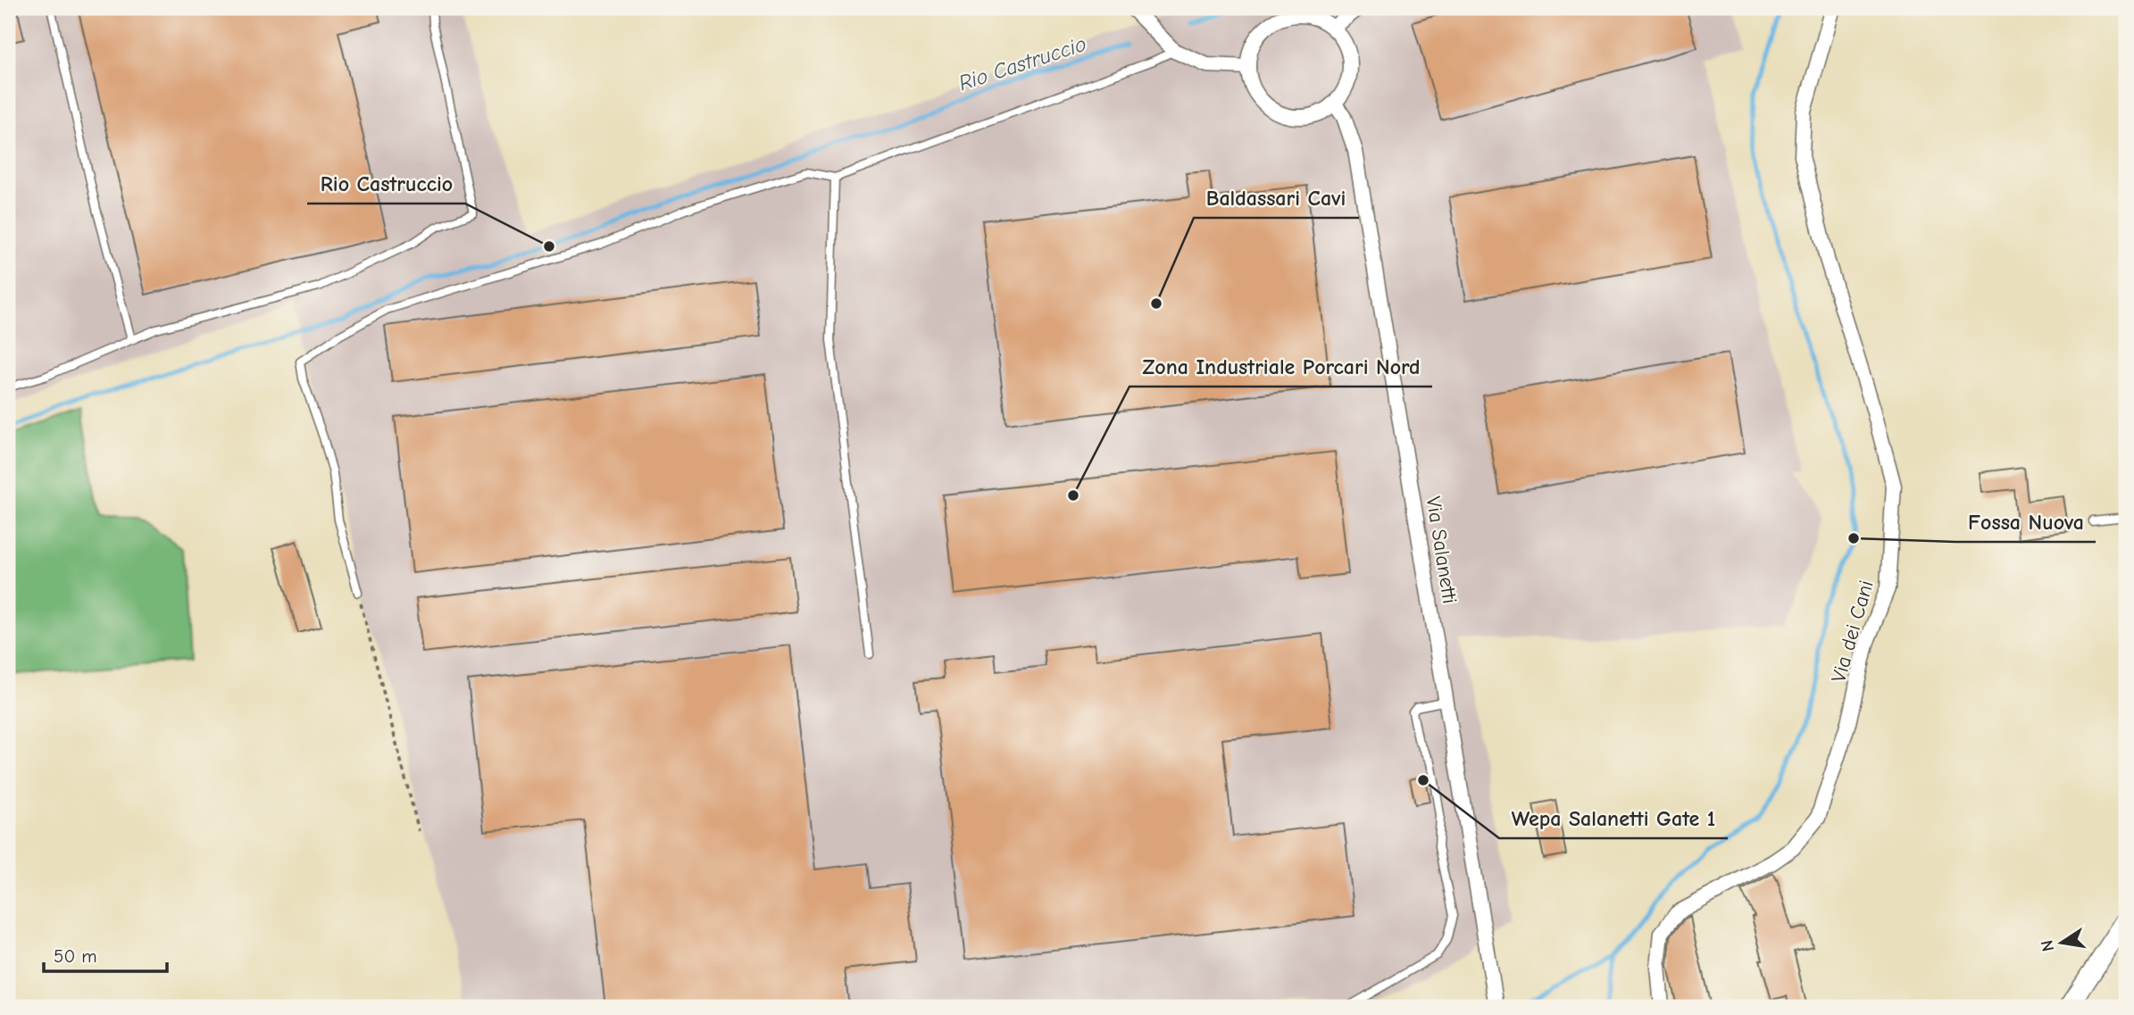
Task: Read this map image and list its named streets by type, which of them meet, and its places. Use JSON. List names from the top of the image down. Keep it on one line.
{"streets":{"street":["Via Salanetti","Via dei Cani"]},"water":["Rio Castruccio"],"places":["Rio Castruccio","Baldassari Cavi","Zona Industriale Porcari Nord","Fossa Nuova","Wepa Salanetti Gate 1"],"scale_bar":"50 m","north":"left"}
